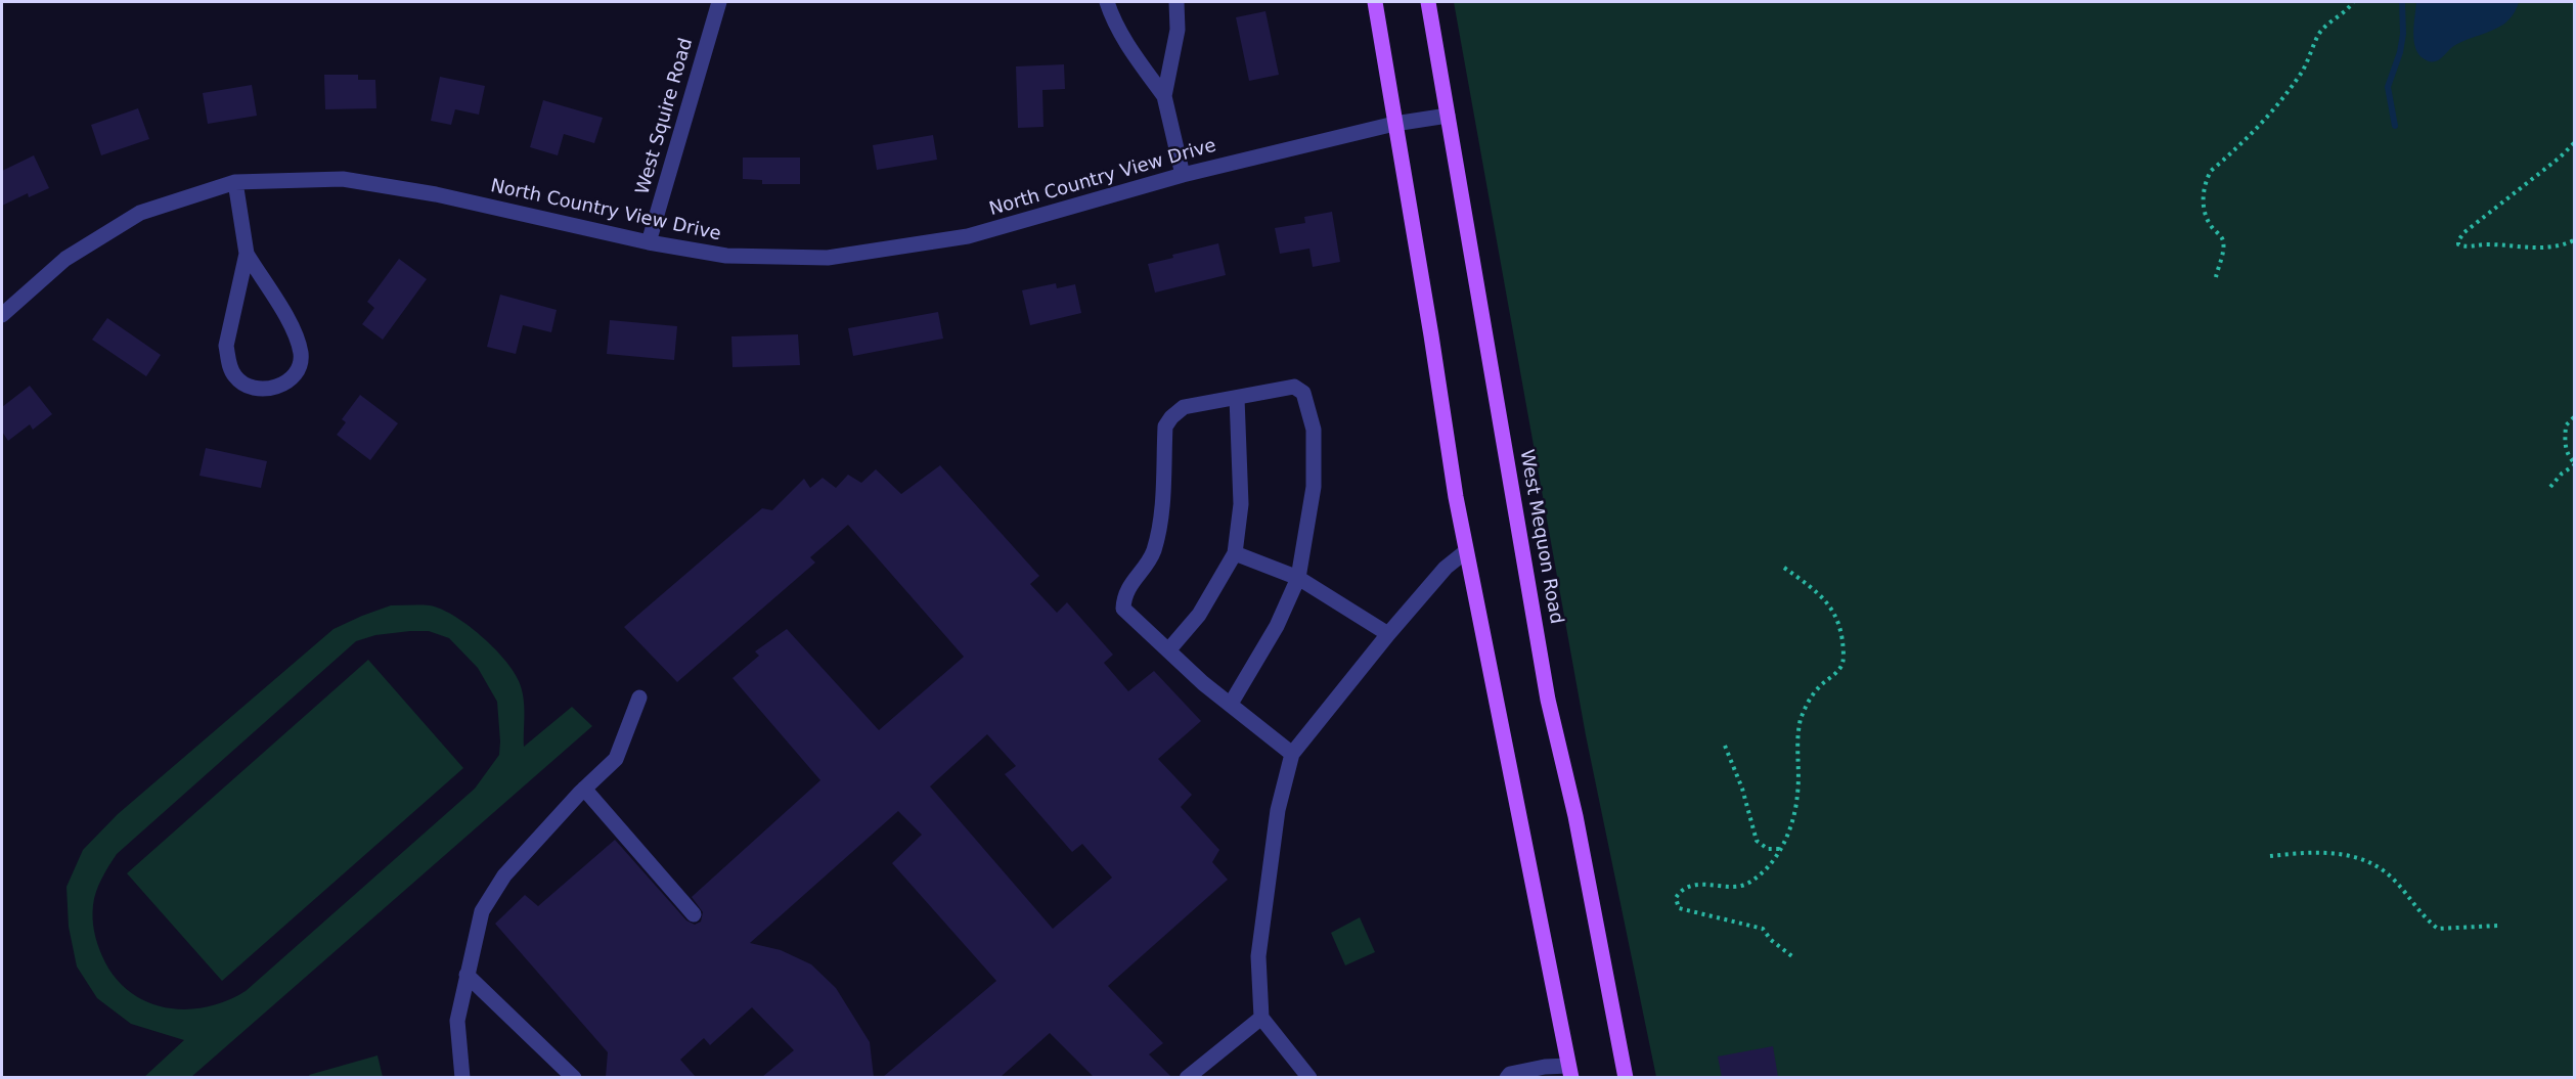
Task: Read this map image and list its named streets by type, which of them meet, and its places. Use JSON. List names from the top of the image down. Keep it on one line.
{"streets":{"main road":["West Mequon Road"],"street":["West Squire Road","North Country View Drive"]},"crossings":[["West Squire Road","North Country View Drive"],["North Country View Drive","West Mequon Road"]]}
